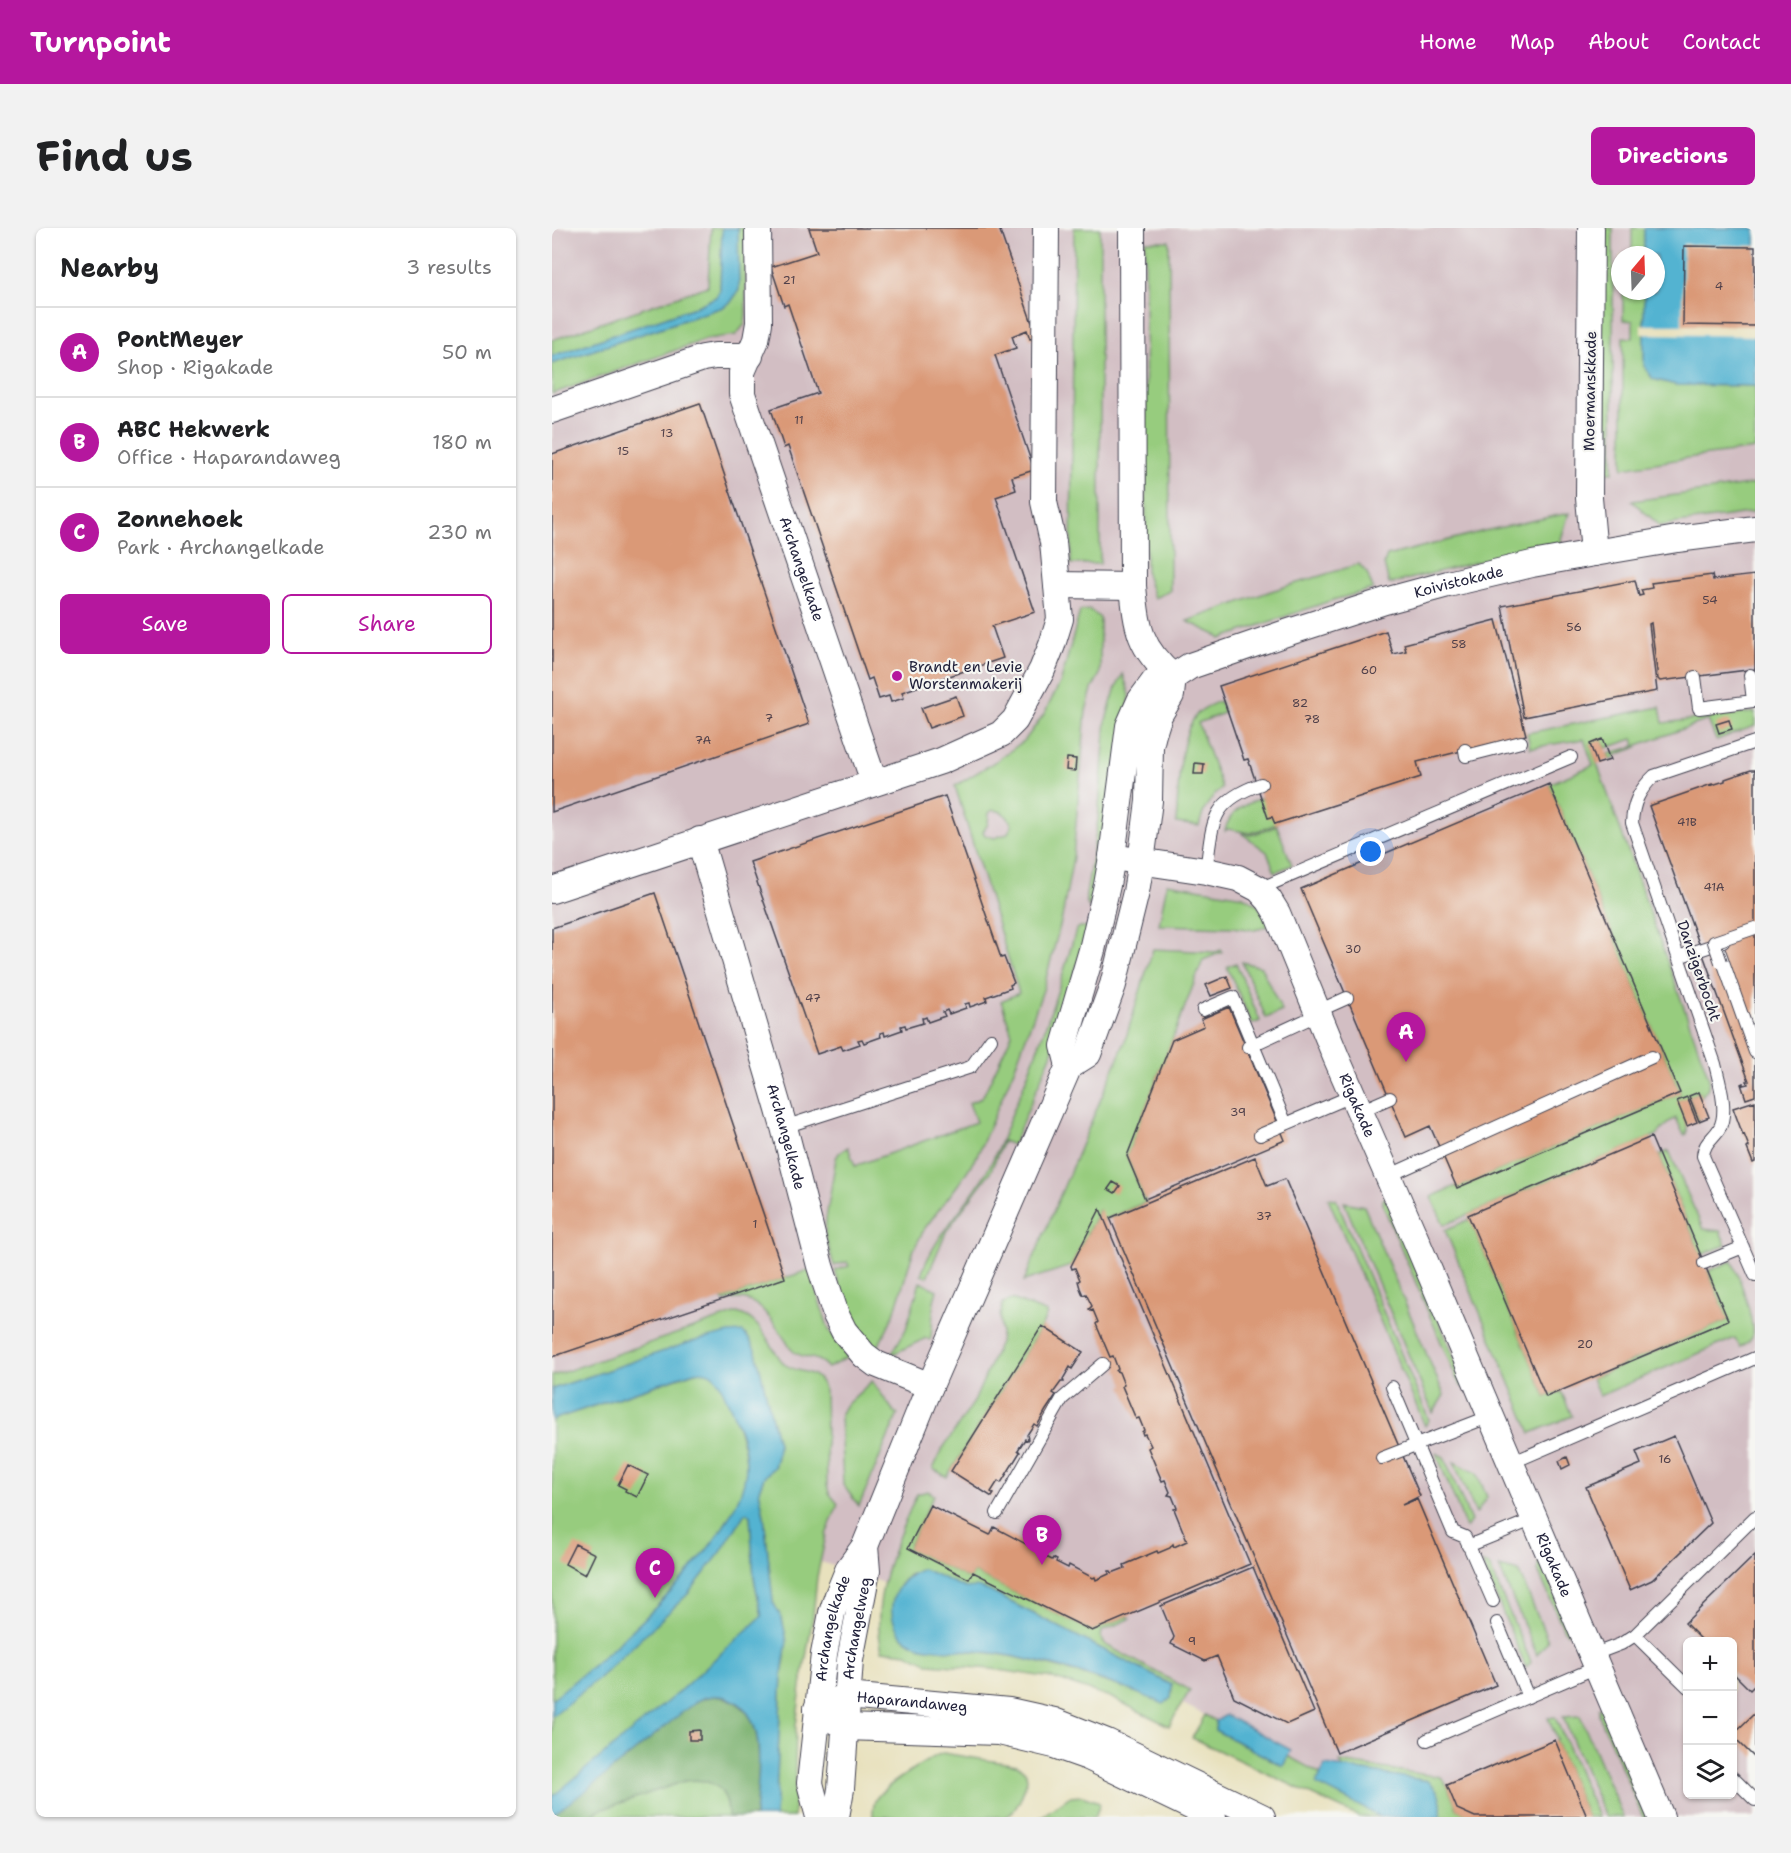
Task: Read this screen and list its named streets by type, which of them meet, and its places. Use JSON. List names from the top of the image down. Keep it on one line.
{"streets":{"street":["Moermanskkade","Archangelkade","Koivistokade","Rigakade","Archangelweg","Haparandaweg"],"lane":["Danzigerbocht"]},"crossings":[["Moermanskkade","Koivistokade"],["Archangelkade","Koivistokade"],["Archangelkade","Archangelweg"],["Archangelkade","Haparandaweg"],["Archangelweg","Haparandaweg"]],"places":["Brandt en Levie Worstenmakerij"],"house_numbers":["21","4","11","13","15","54","56","58","60","82","7","78","7A","41B","41A","30","47","39","37","1","20","16","9"],"north":"top","page":{"header":"Turnpoint","nav":["Home","Map","About","Contact"],"buttons":["Directions",["Save","Share"]],"title":"Find us","heading":["Nearby","3 results"],"list":[{"mark":"A","name":"PontMeyer","note":"Shop · Rigakade","value":"50 m"},{"mark":"B","name":"ABC Hekwerk","note":"Office · Haparandaweg","value":"180 m"},{"mark":"C","name":"Zonnehoek","note":"Park · Archangelkade","value":"230 m"}],"pins":["A","B","C"],"map_buttons":["+","−"]}}
